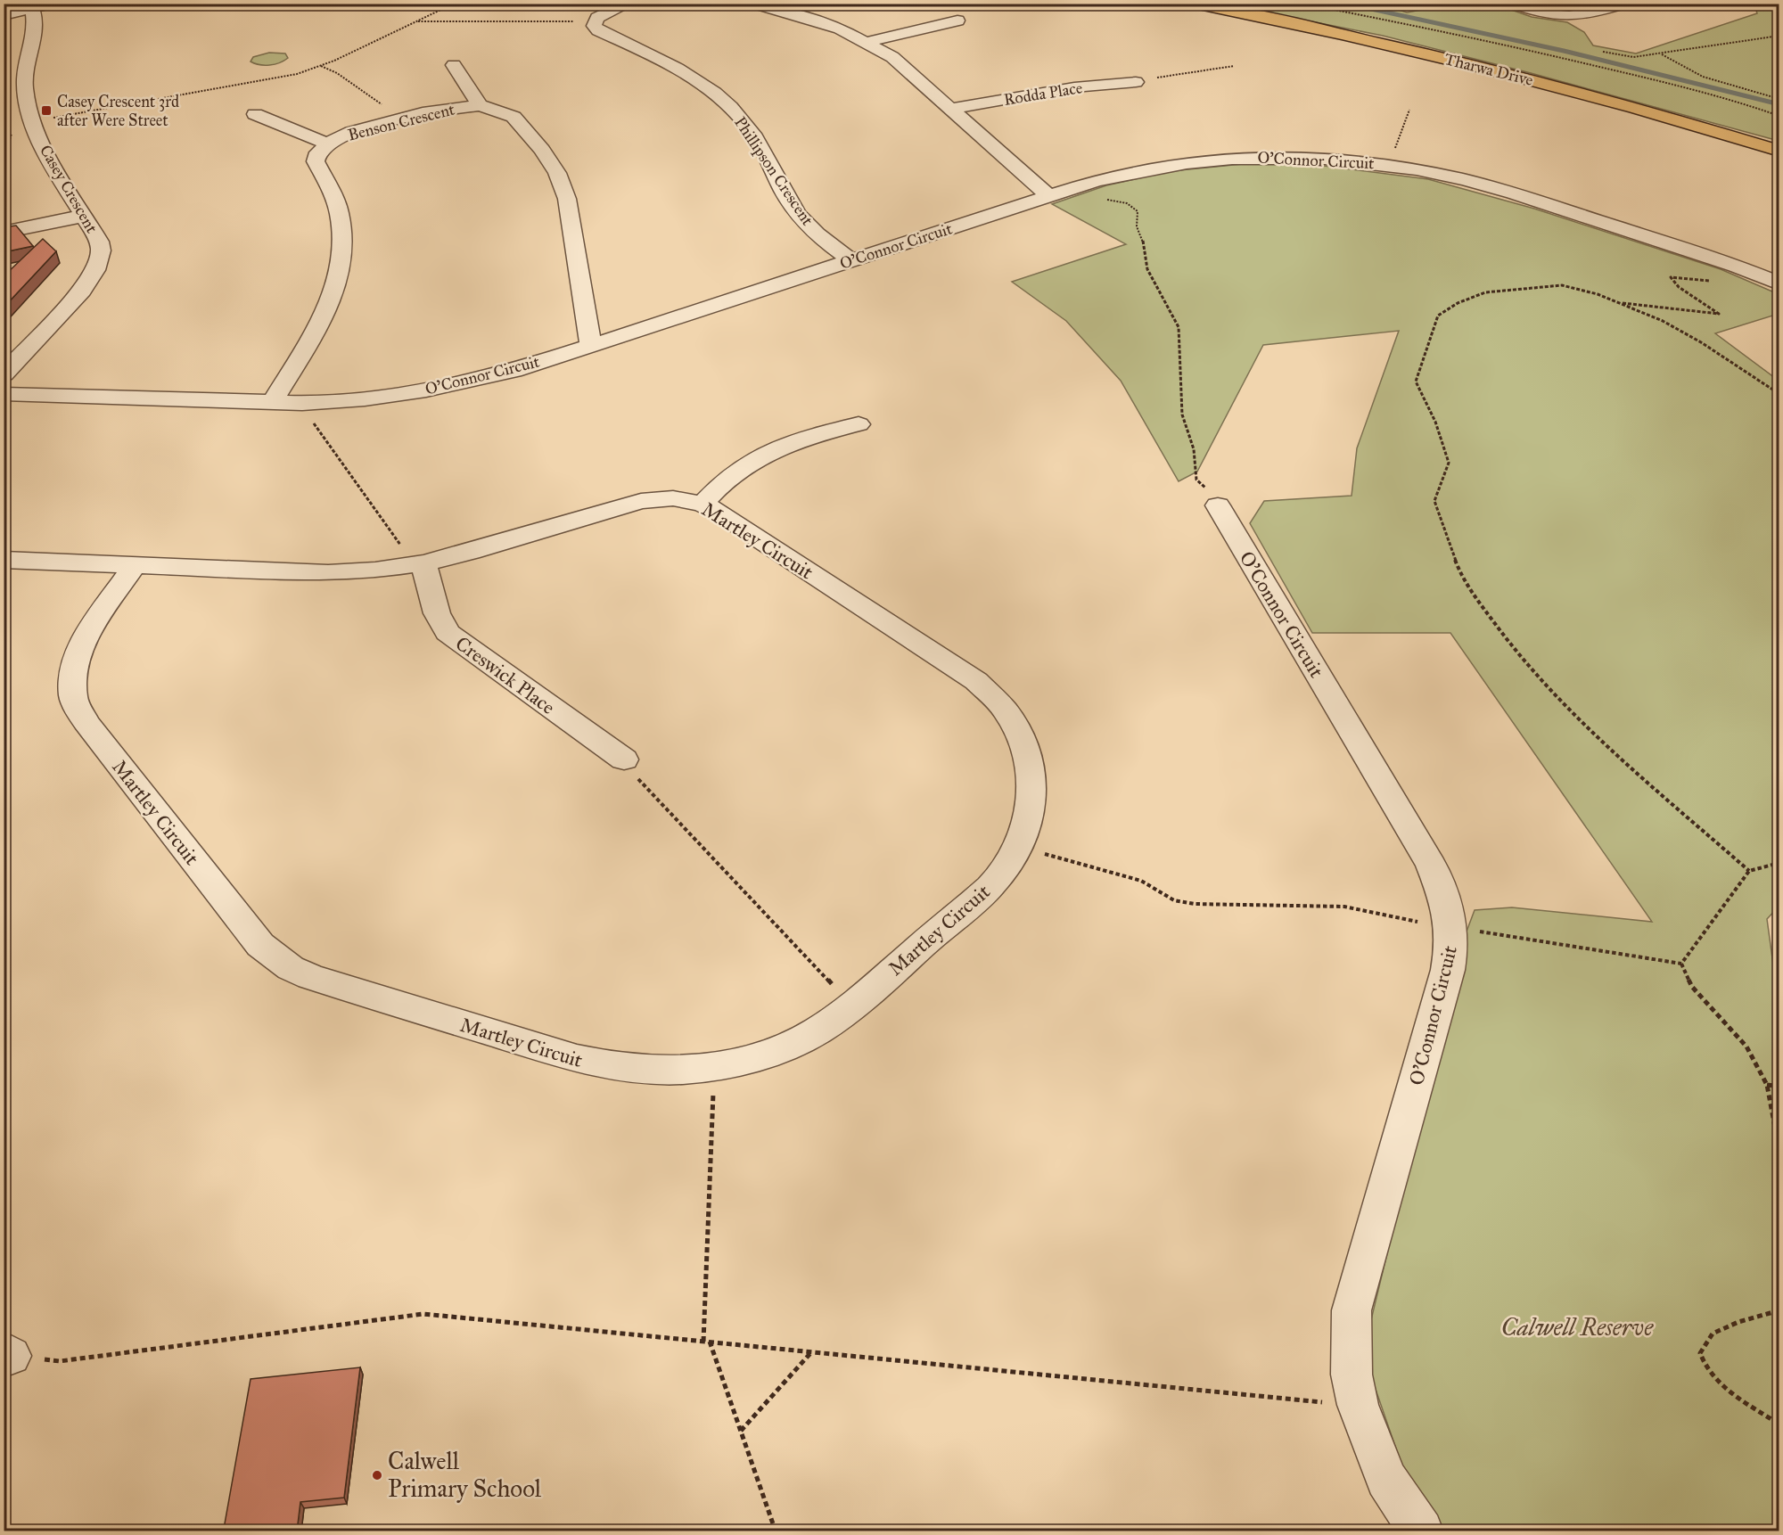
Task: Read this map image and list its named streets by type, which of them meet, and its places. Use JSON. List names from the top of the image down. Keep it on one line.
{"streets":{"main road":["Tharwa Drive"],"street":["Rodda Place","Benson Crescent","O'Connor Circuit","Phillipson Crescent","Casey Crescent","Martley Circuit","Creswick Place"]},"crossings":[["Benson Crescent","O'Connor Circuit"],["O'Connor Circuit","Phillipson Crescent"],["Martley Circuit","Creswick Place"]],"parks":["Calwell Reserve"],"places":{"transit":["Casey Crescent 3rd after Were Street"],"other":["Calwell Primary School"]}}
